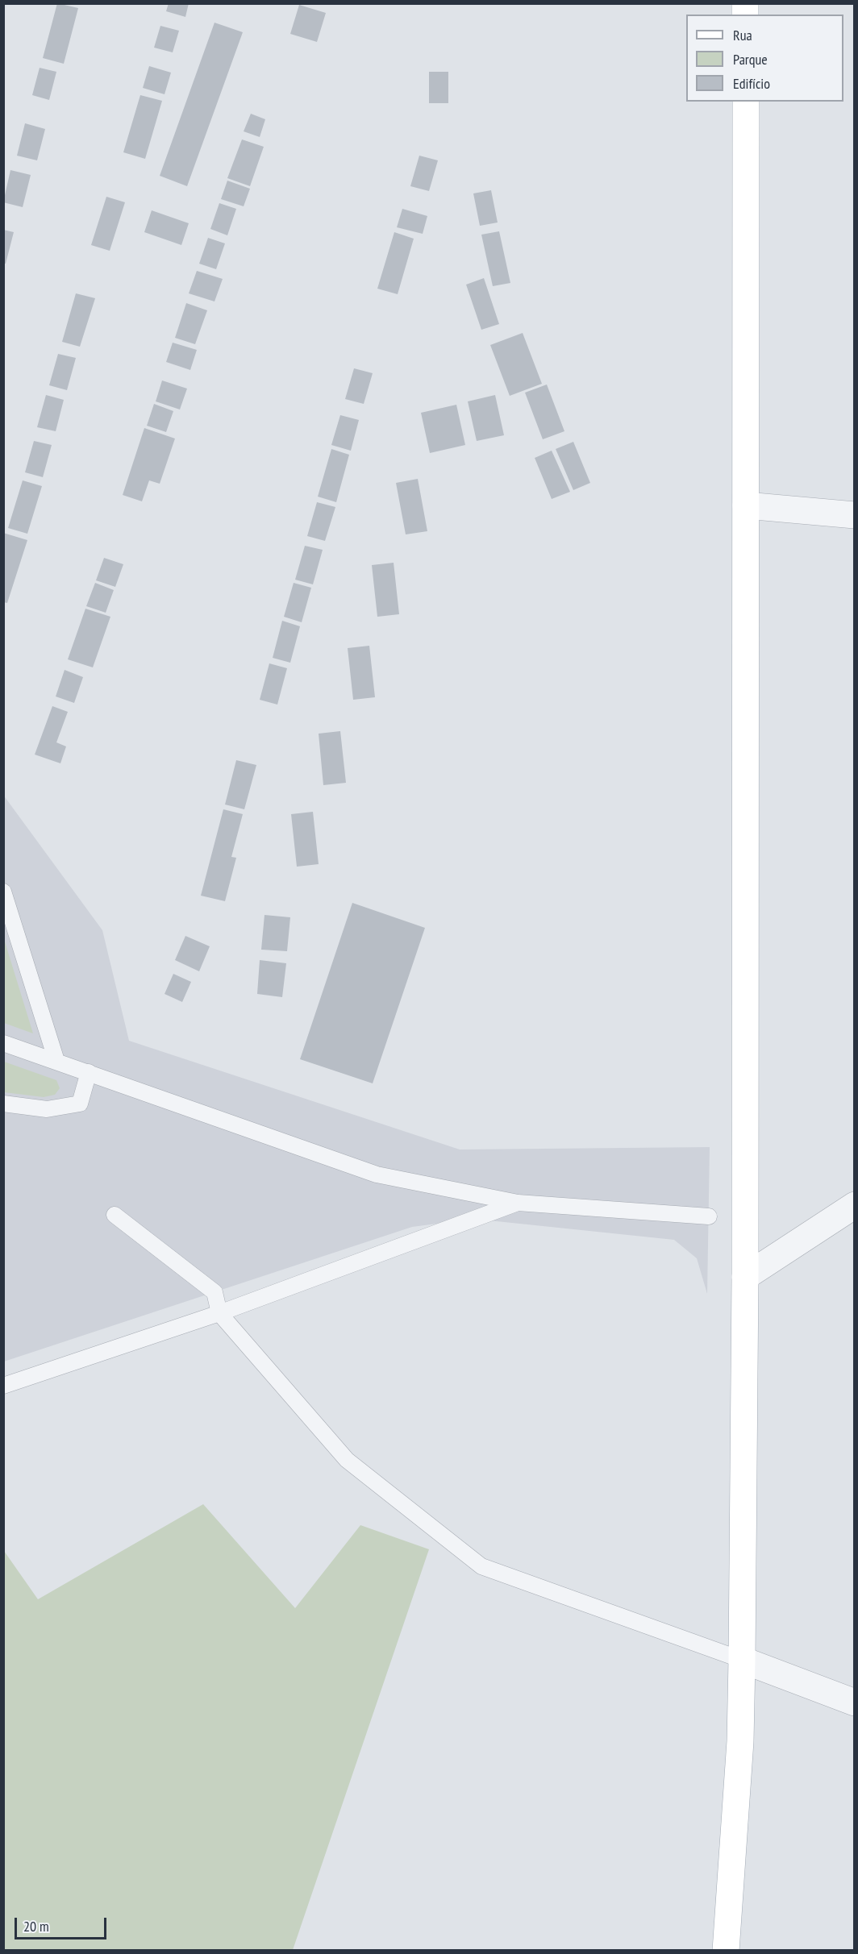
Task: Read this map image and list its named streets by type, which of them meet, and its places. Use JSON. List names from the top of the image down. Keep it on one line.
{"legend":["Rua","Parque","Edifício"],"scale_bar":"20 m"}
